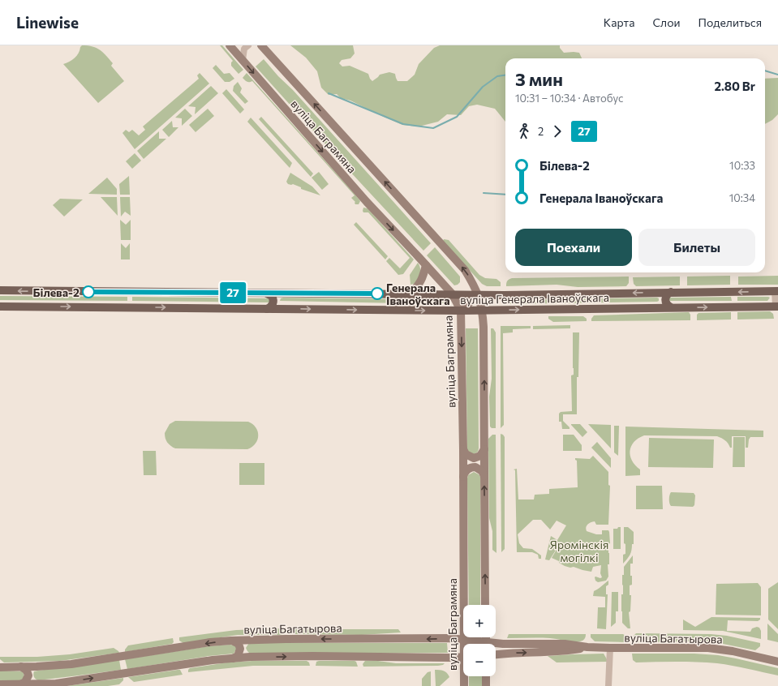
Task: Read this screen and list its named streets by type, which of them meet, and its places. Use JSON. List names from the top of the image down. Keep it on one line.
{"streets":{"main road":["вуліца Генерала Іваноўскага"],"street":["вуліца Баграмяна","вуліца Багатырова"]},"crossings":[["вуліца Баграмяна","вуліца Генерала Іваноўскага"],["вуліца Баграмяна","вуліца Багатырова"]],"parks":["Яромінскія могілкі"],"places":["Білева-2","Генерала Іваноўскага"],"lines":["bus line 27"],"page":{"header":"Linewise","nav":["Карта","Слои","Поделиться"],"on_map":"27","heading":["3 мин","10:31 – 10:34 · Автобус","2.80 Br"],"legs":["2","27"],"list":[{"name":"Білева-2","value":"10:33"},{"name":"Генерала Іваноўскага","value":"10:34"}],"buttons":["Поехали","Билеты"],"map_buttons":["+","−"]}}
